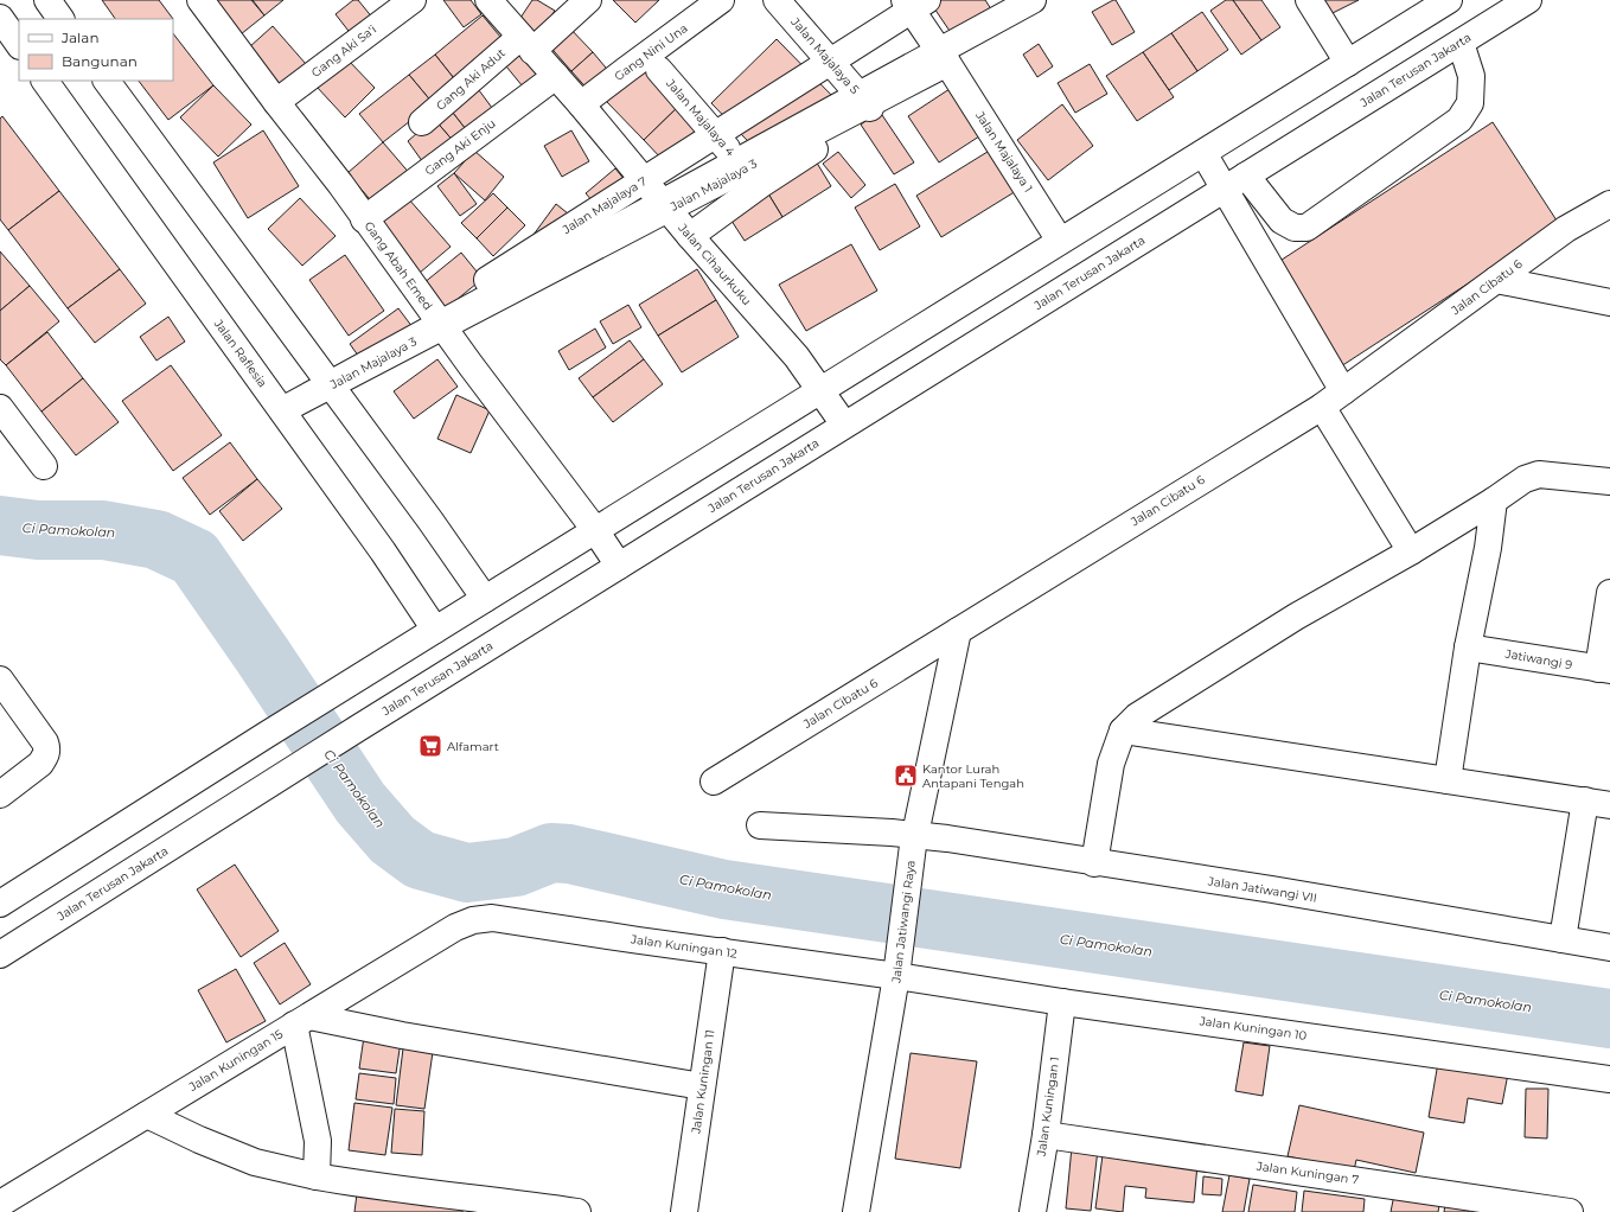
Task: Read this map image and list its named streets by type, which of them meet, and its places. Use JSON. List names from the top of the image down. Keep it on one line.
{"streets":{"street":["Gang Aki Sa'i","Gang Nini Una","Jalan Majalaya 5","Jalan Terusan Jakarta","Gang Aki Adut","Jalan Majalaya 4","Gang Aki Enju","Jalan Majalaya 1","Jalan Majalaya 3","Jalan Majalaya 7","Jalan Cihaurkuku","Gang Abah Emed","Jalan Cibatu 6","Jalan Raflesia","Jatiwangi 9","Jalan Jatiwangi VII","Jalan Jatiwangi Raya","Jalan Kuningan 12","Jalan Kuningan 10","Jalan Kuningan 15","Jalan Kuningan 11","Jalan Kuningan 1","Jalan Kuningan 7"]},"crossings":[["Gang Aki Sa'i","Gang Abah Emed"],["Gang Nini Una","Jalan Cihaurkuku"],["Jalan Majalaya 5","Jalan Majalaya 3"],["Jalan Terusan Jakarta","Jalan Cihaurkuku"],["Jalan Terusan Jakarta","Gang Abah Emed"],["Gang Aki Adut","Jalan Cihaurkuku"],["Jalan Majalaya 4","Jalan Majalaya 3"],["Gang Aki Enju","Jalan Cihaurkuku"],["Gang Aki Enju","Gang Abah Emed"],["Jalan Majalaya 1","Jalan Majalaya 3"],["Jalan Majalaya 3","Jalan Majalaya 7"],["Jalan Majalaya 3","Jalan Cihaurkuku"],["Jalan Majalaya 3","Jalan Raflesia"],["Jalan Majalaya 7","Jalan Raflesia"],["Jalan Cibatu 6","Jalan Jatiwangi Raya"],["Jalan Jatiwangi VII","Jalan Jatiwangi Raya"],["Jalan Jatiwangi Raya","Jalan Kuningan 12"],["Jalan Jatiwangi Raya","Jalan Kuningan 10"],["Jalan Kuningan 12","Jalan Kuningan 10"],["Jalan Kuningan 12","Jalan Kuningan 15"],["Jalan Kuningan 12","Jalan Kuningan 11"],["Jalan Kuningan 10","Jalan Kuningan 1"],["Jalan Kuningan 1","Jalan Kuningan 7"]],"water":["Ci Pamokolan"],"places":{"supermarket":["Alfamart"],"public building":["Kantor Lurah Antapani Tengah"]},"legend":["Jalan","Bangunan"]}
